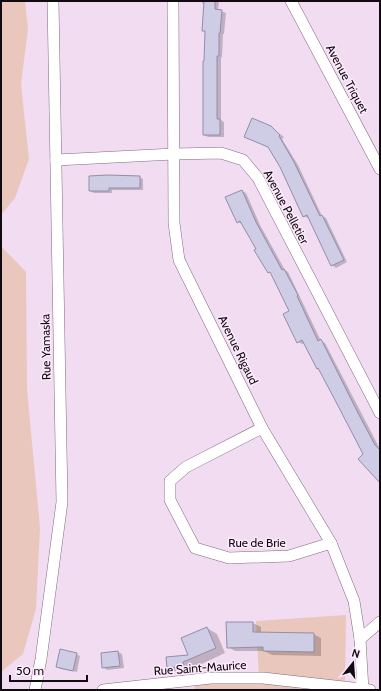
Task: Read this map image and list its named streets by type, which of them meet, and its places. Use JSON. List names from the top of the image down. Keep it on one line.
{"streets":{"street":["Avenue Triquet","Avenue Pelletier","Rue Yamaska","Avenue Rigaud","Rue de Brie","Rue Saint-Maurice"]},"crossings":[["Avenue Pelletier","Rue Yamaska"],["Avenue Pelletier","Avenue Rigaud"],["Avenue Rigaud","Rue de Brie"],["Avenue Rigaud","Rue Saint-Maurice"]],"scale_bar":"50 m","north":"top"}
